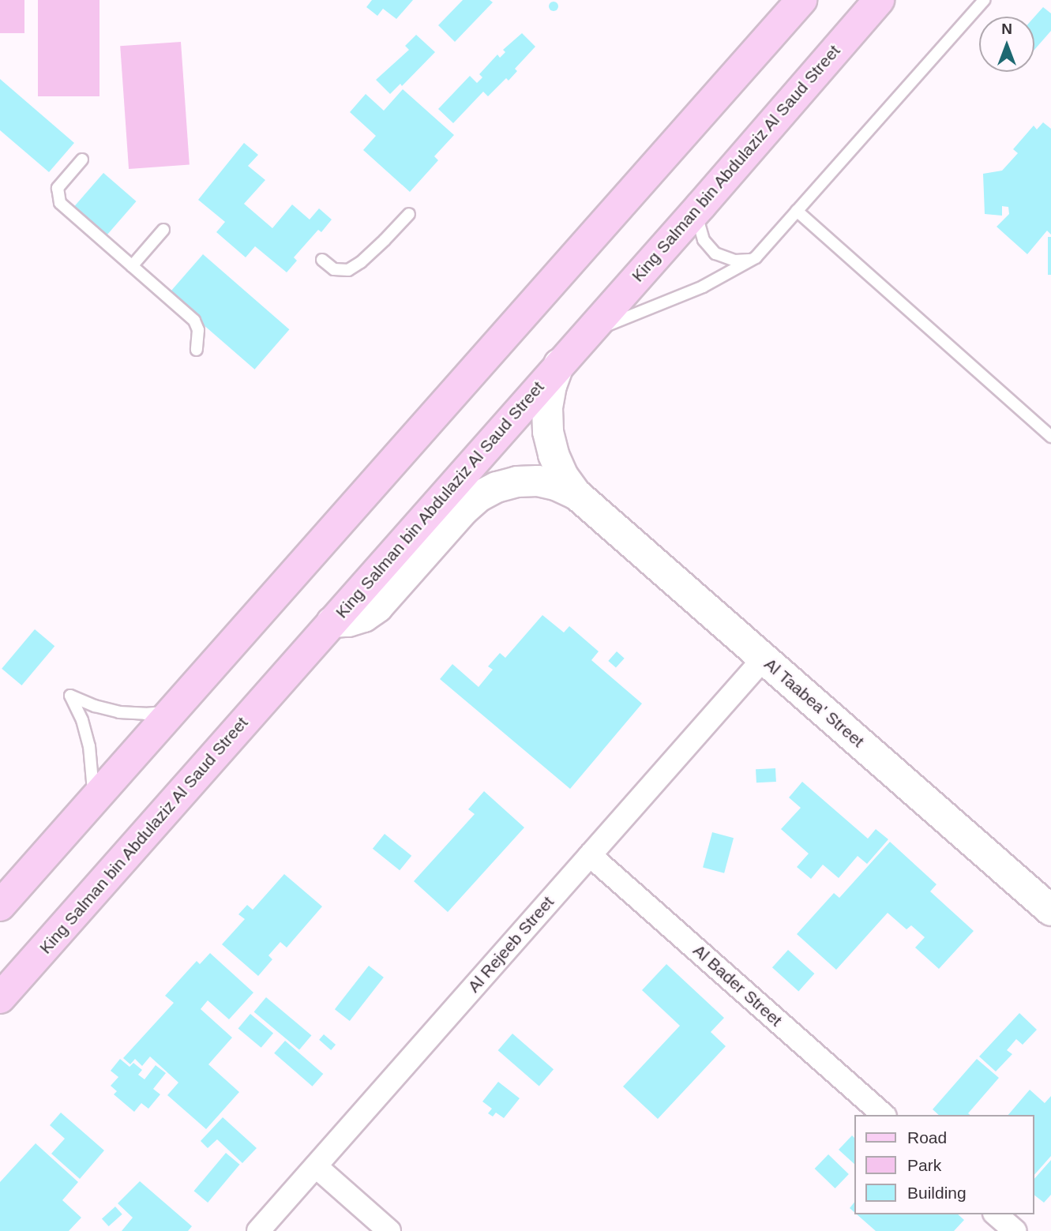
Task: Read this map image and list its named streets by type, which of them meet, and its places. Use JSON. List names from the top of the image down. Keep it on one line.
{"streets":{"main road":["King Salman bin Abdulaziz Al Saud Street"],"street":["Al Taabea' Street","Al Rejeeb Street","Al Bader Street"]},"crossings":[["King Salman bin Abdulaziz Al Saud Street","Al Taabea' Street"],["Al Taabea' Street","Al Rejeeb Street"],["Al Rejeeb Street","Al Bader Street"]],"legend":["Road","Park","Building"],"north":"top"}
